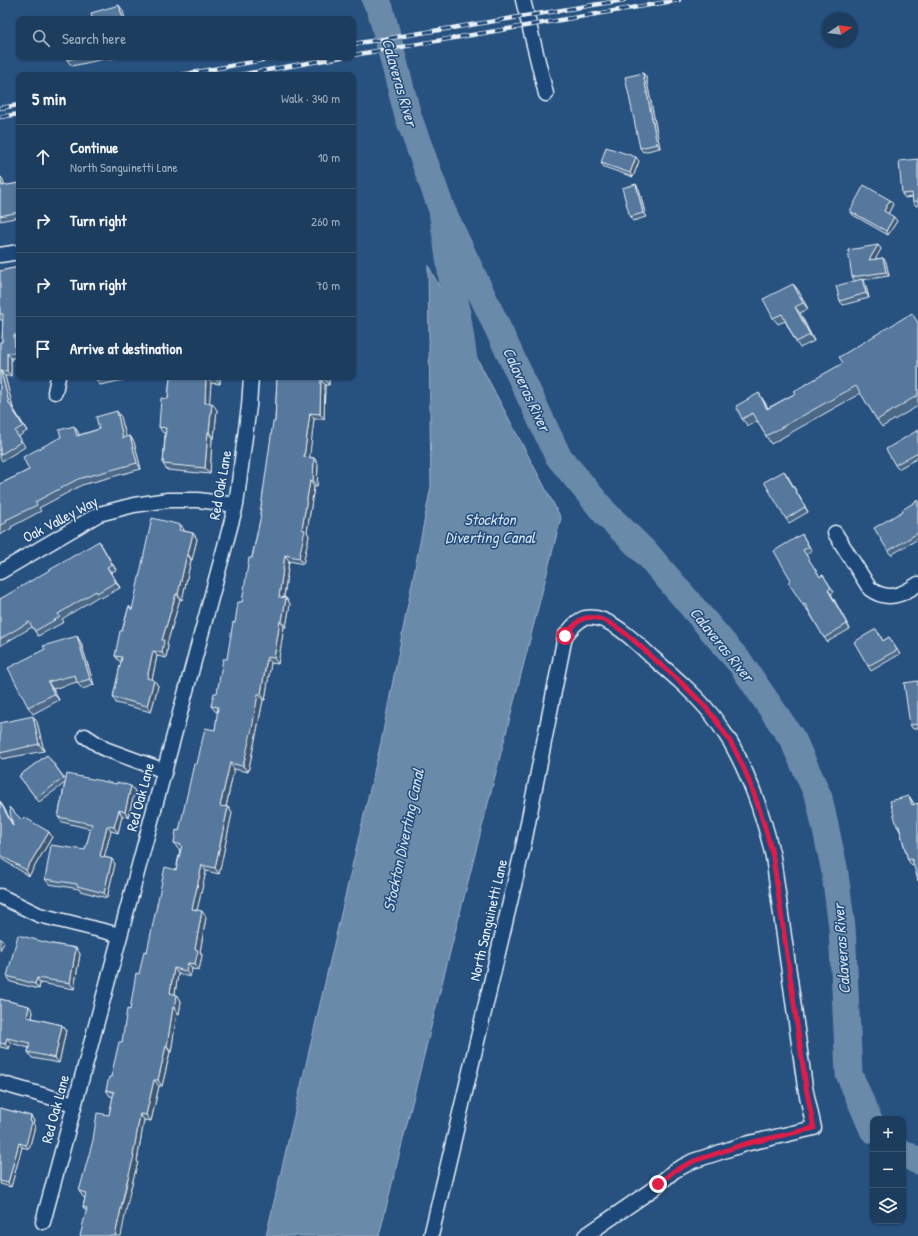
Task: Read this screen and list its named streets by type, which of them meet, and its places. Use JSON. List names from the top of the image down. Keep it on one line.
{"streets":{"street":["Red Oak Lane","Oak Valley Way","North Sanguinetti Lane"]},"crossings":[["Red Oak Lane","Oak Valley Way"]],"water":["Calaveras River","Stockton Diverting Canal"],"north":"right","page":{"search":"Search here","heading":["5 min","Walk · 340 m"],"list":[["Continue","North Sanguinetti Lane","10 m"],["Turn right","260 m"],["Turn right","70 m"],"Arrive at destination"],"map_buttons":["+","−"]}}
